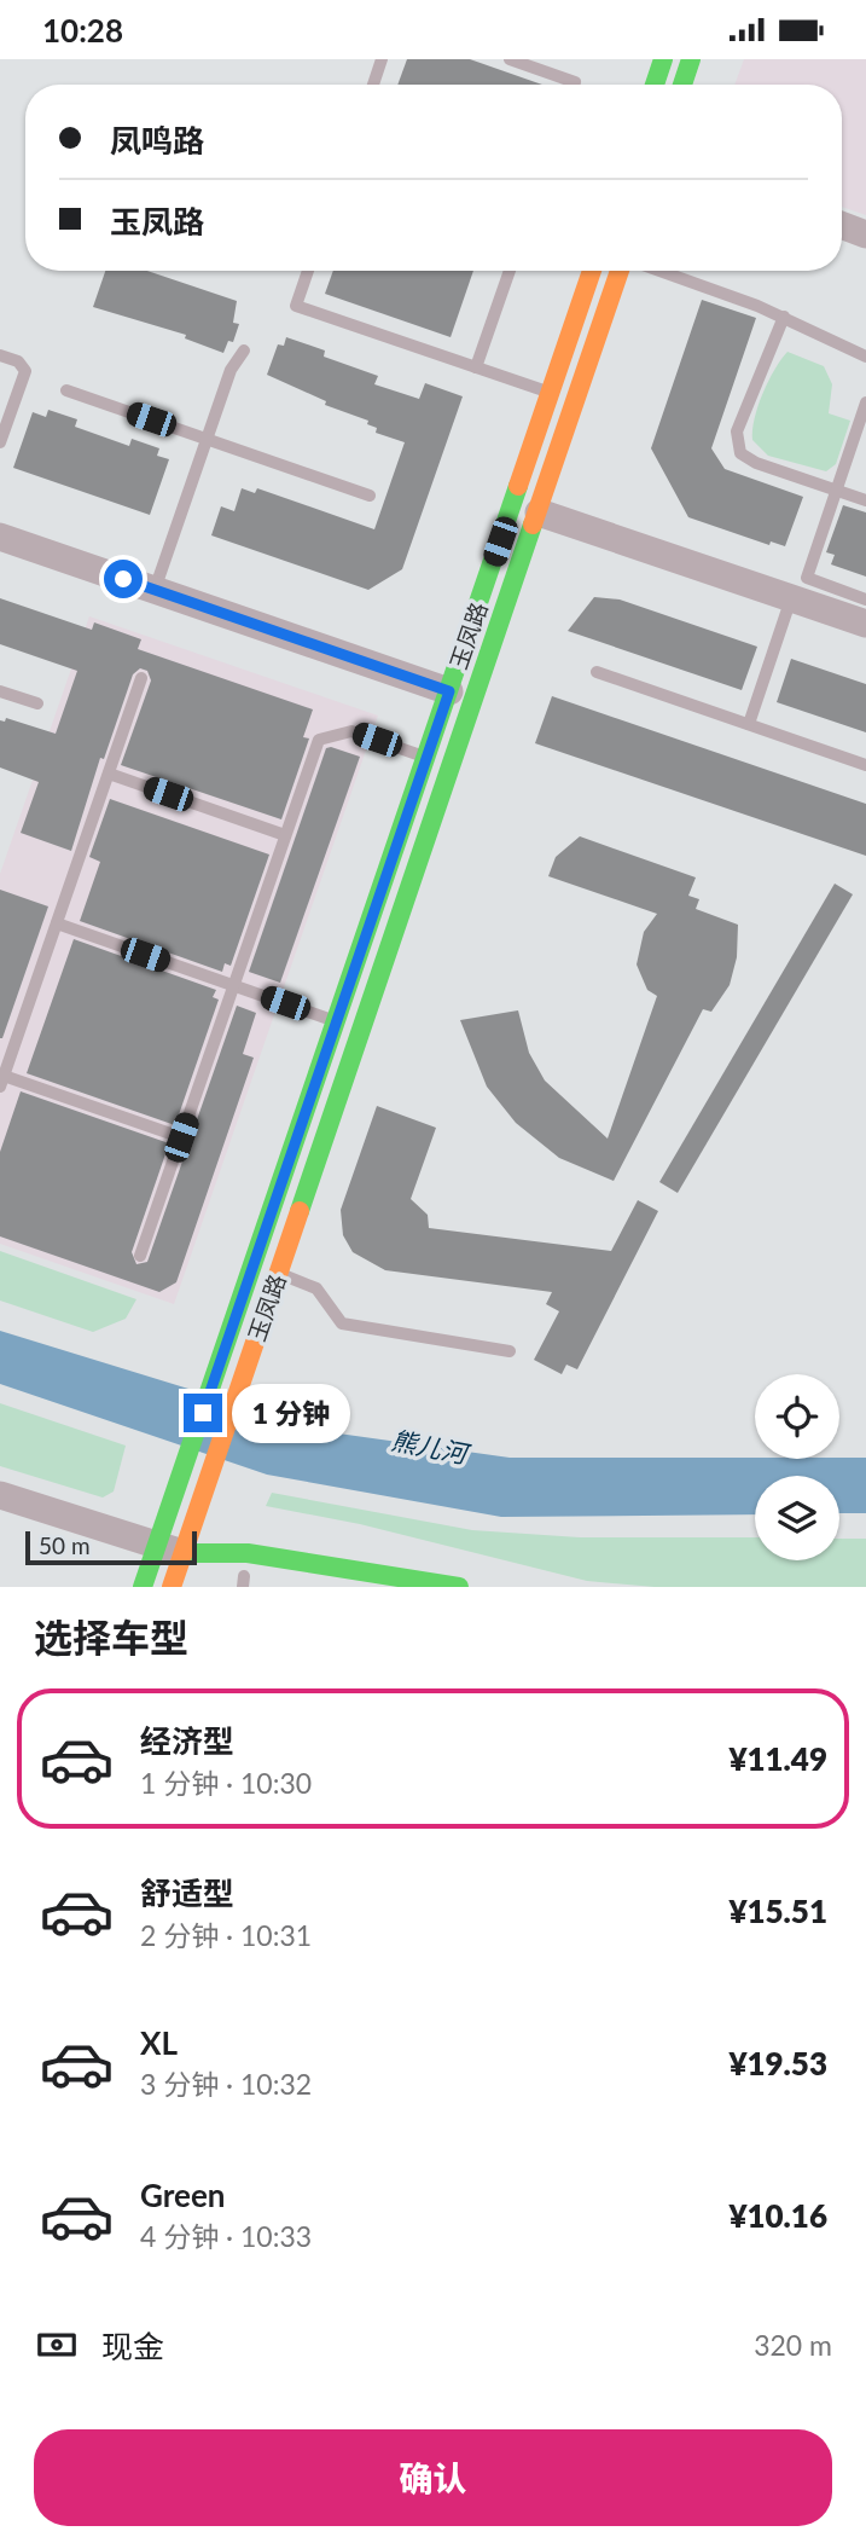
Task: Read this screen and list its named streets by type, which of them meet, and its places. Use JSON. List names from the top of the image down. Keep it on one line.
{"streets":{"street":["玉凤路"]},"water":["熊儿河"],"scale_bar":"50 m","page":{"status":"10:28","banner":["凤鸣路","玉凤路"],"bubble":"1 分钟","scale":"50 m","heading":"选择车型","list":[{"name":"经济型","note":"1 分钟 · 10:30","value":"¥11.49"},{"name":"舒适型","note":"2 分钟 · 10:31","value":"¥15.51"},{"name":"XL","note":"3 分钟 · 10:32","value":"¥19.53"},{"name":"Green","note":"4 分钟 · 10:33","value":"¥10.16"}],"pay":["现金","320 m"],"buttons":"确认"}}
